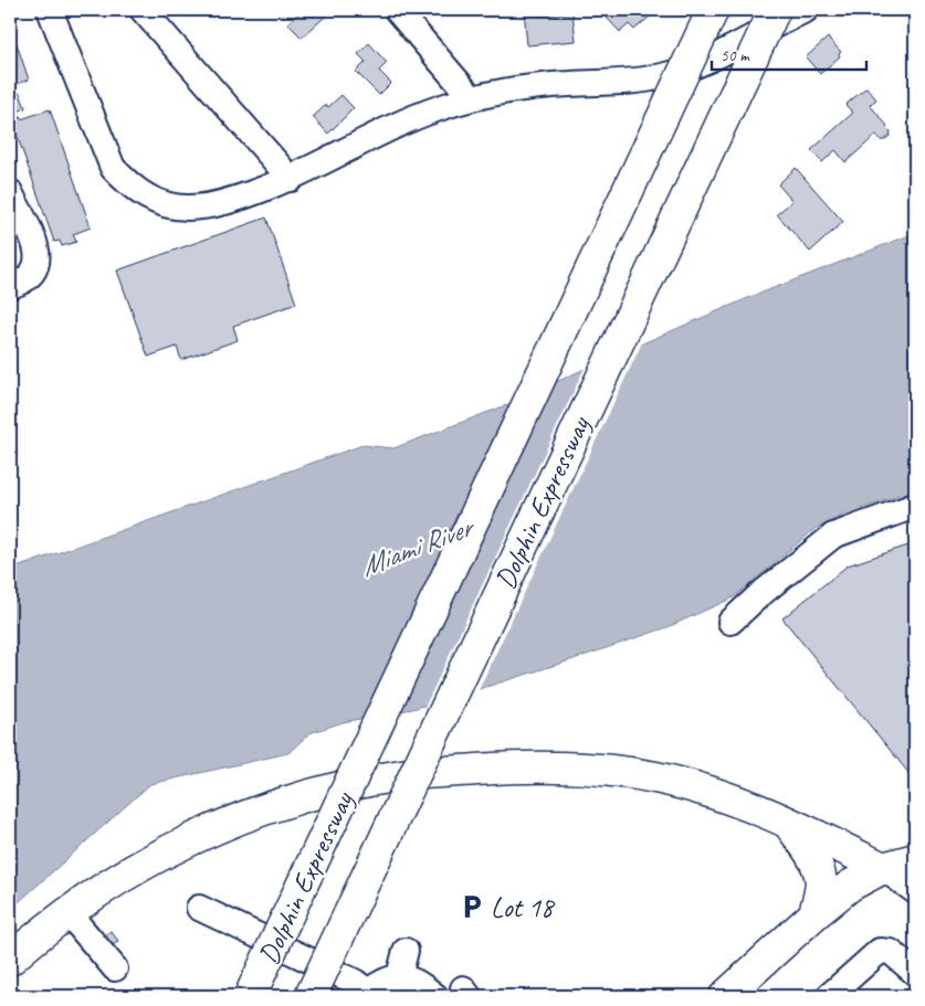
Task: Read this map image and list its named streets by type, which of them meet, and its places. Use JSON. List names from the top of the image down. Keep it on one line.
{"streets":{"main road":["Dolphin Expressway"]},"water":["Miami River"],"places":{"parking":["Lot 18"]},"scale_bar":"50 m"}
